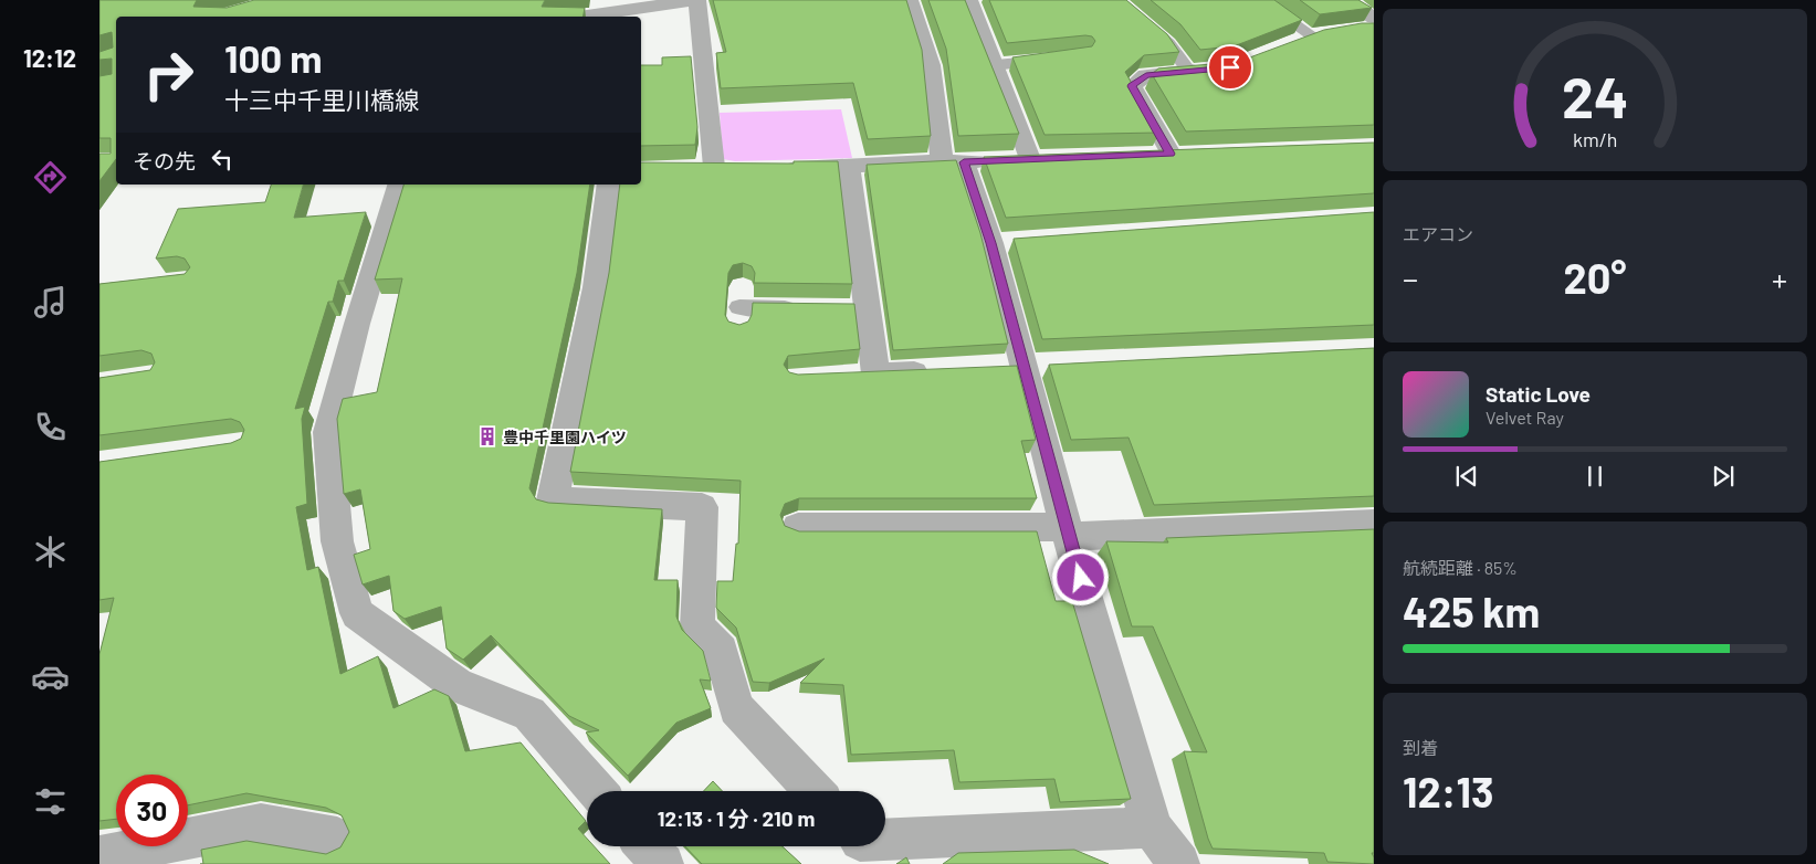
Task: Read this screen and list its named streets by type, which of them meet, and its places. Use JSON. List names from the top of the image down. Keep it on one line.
{"places":{"building":["豊中千里園ハイツ"]},"page":{"tabs":"12:12","turn":["100 m","十三中千里川橋線"],"then":"その先","tile":["エアコン",["航続距離 · 85%","425 km"],["到着","12:13"]],"heat":["−","20°","+"],"song":["Static Love","Velvet Ray"],"limit":"30","trip":"12:13 · 1 分 · 210 m","gauge":["24","km/h"]}}
